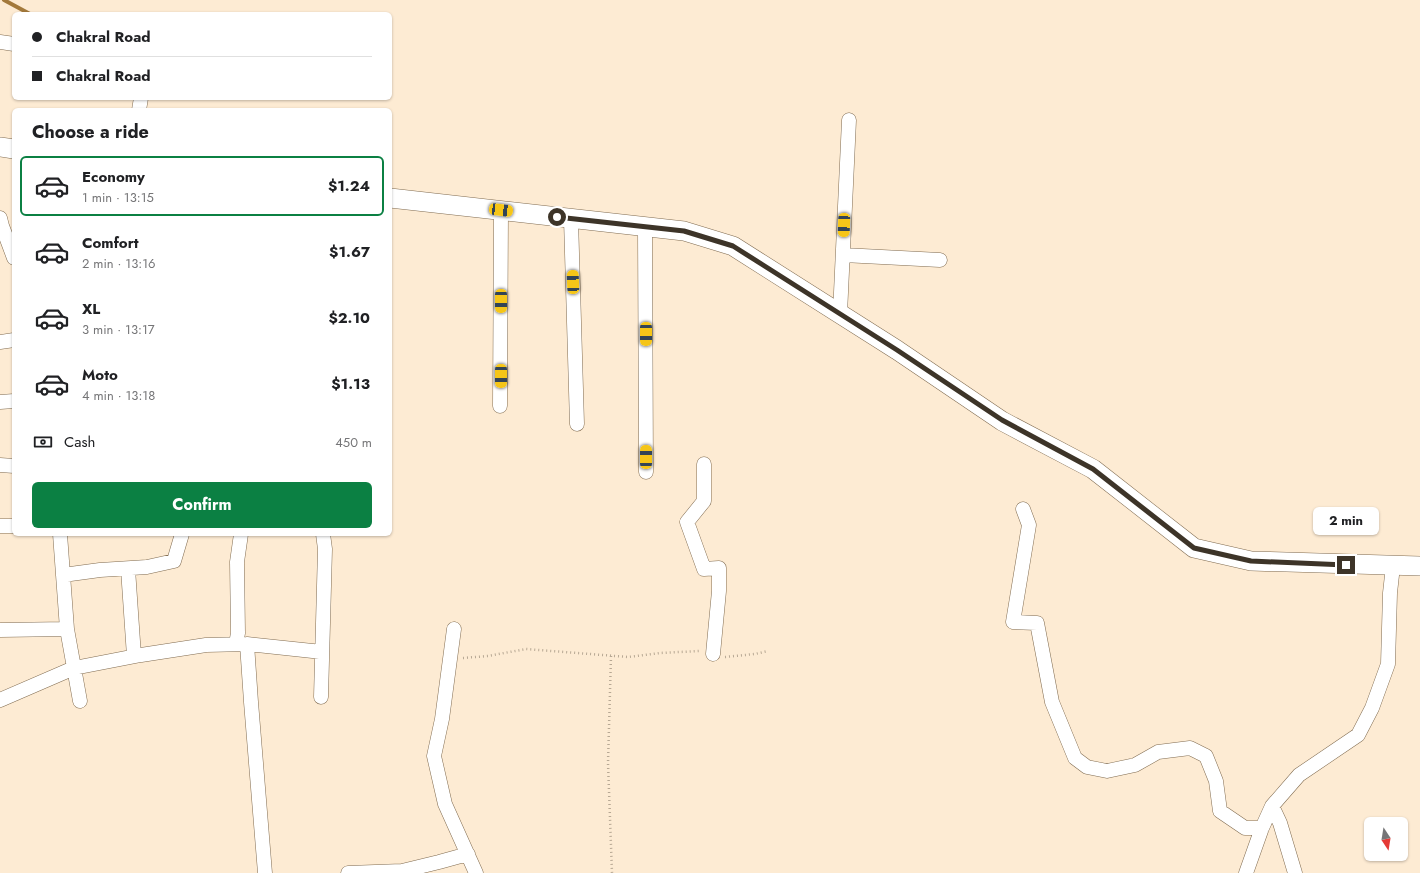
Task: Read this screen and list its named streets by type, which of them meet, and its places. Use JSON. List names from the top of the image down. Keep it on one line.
{"north":"bottom","page":{"banner":["Chakral Road","Chakral Road"],"heading":"Choose a ride","list":[{"name":"Economy","note":"1 min · 13:15","value":"$1.24"},{"name":"Comfort","note":"2 min · 13:16","value":"$1.67"},{"name":"XL","note":"3 min · 13:17","value":"$2.10"},{"name":"Moto","note":"4 min · 13:18","value":"$1.13"}],"pay":["Cash","450 m"],"buttons":"Confirm","bubble":"2 min"}}
